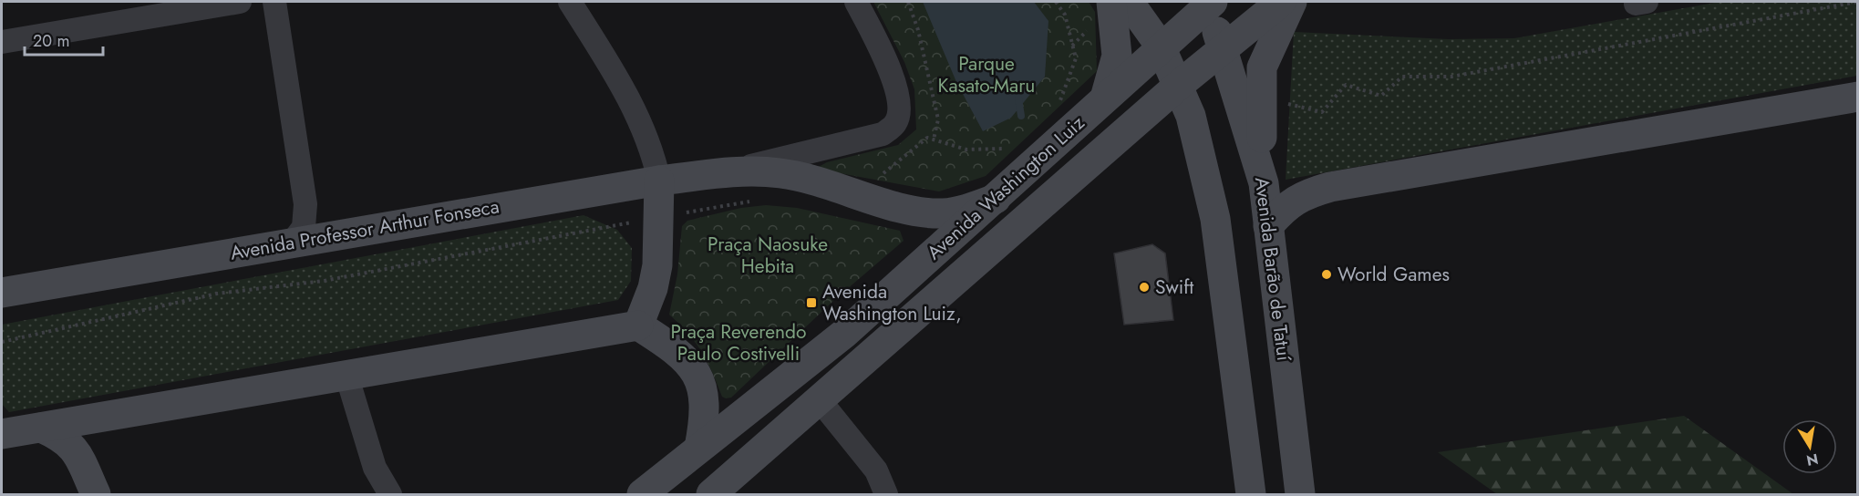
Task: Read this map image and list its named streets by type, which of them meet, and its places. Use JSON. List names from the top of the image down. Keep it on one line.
{"streets":{"main road":["Avenida Washington Luiz","Avenida Professor Arthur Fonseca","Avenida Barão de Tatuí"]},"crossings":[["Avenida Washington Luiz","Avenida Professor Arthur Fonseca"],["Avenida Washington Luiz","Avenida Barão de Tatuí"]],"parks":["Parque Kasato-Maru","Praça Naosuke Hebita","Praça Reverendo Paulo Costivelli"],"places":{"other":["World Games","Swift"],"transit":["Avenida Washington Luiz,"]},"scale_bar":"20 m","north":"bottom"}
